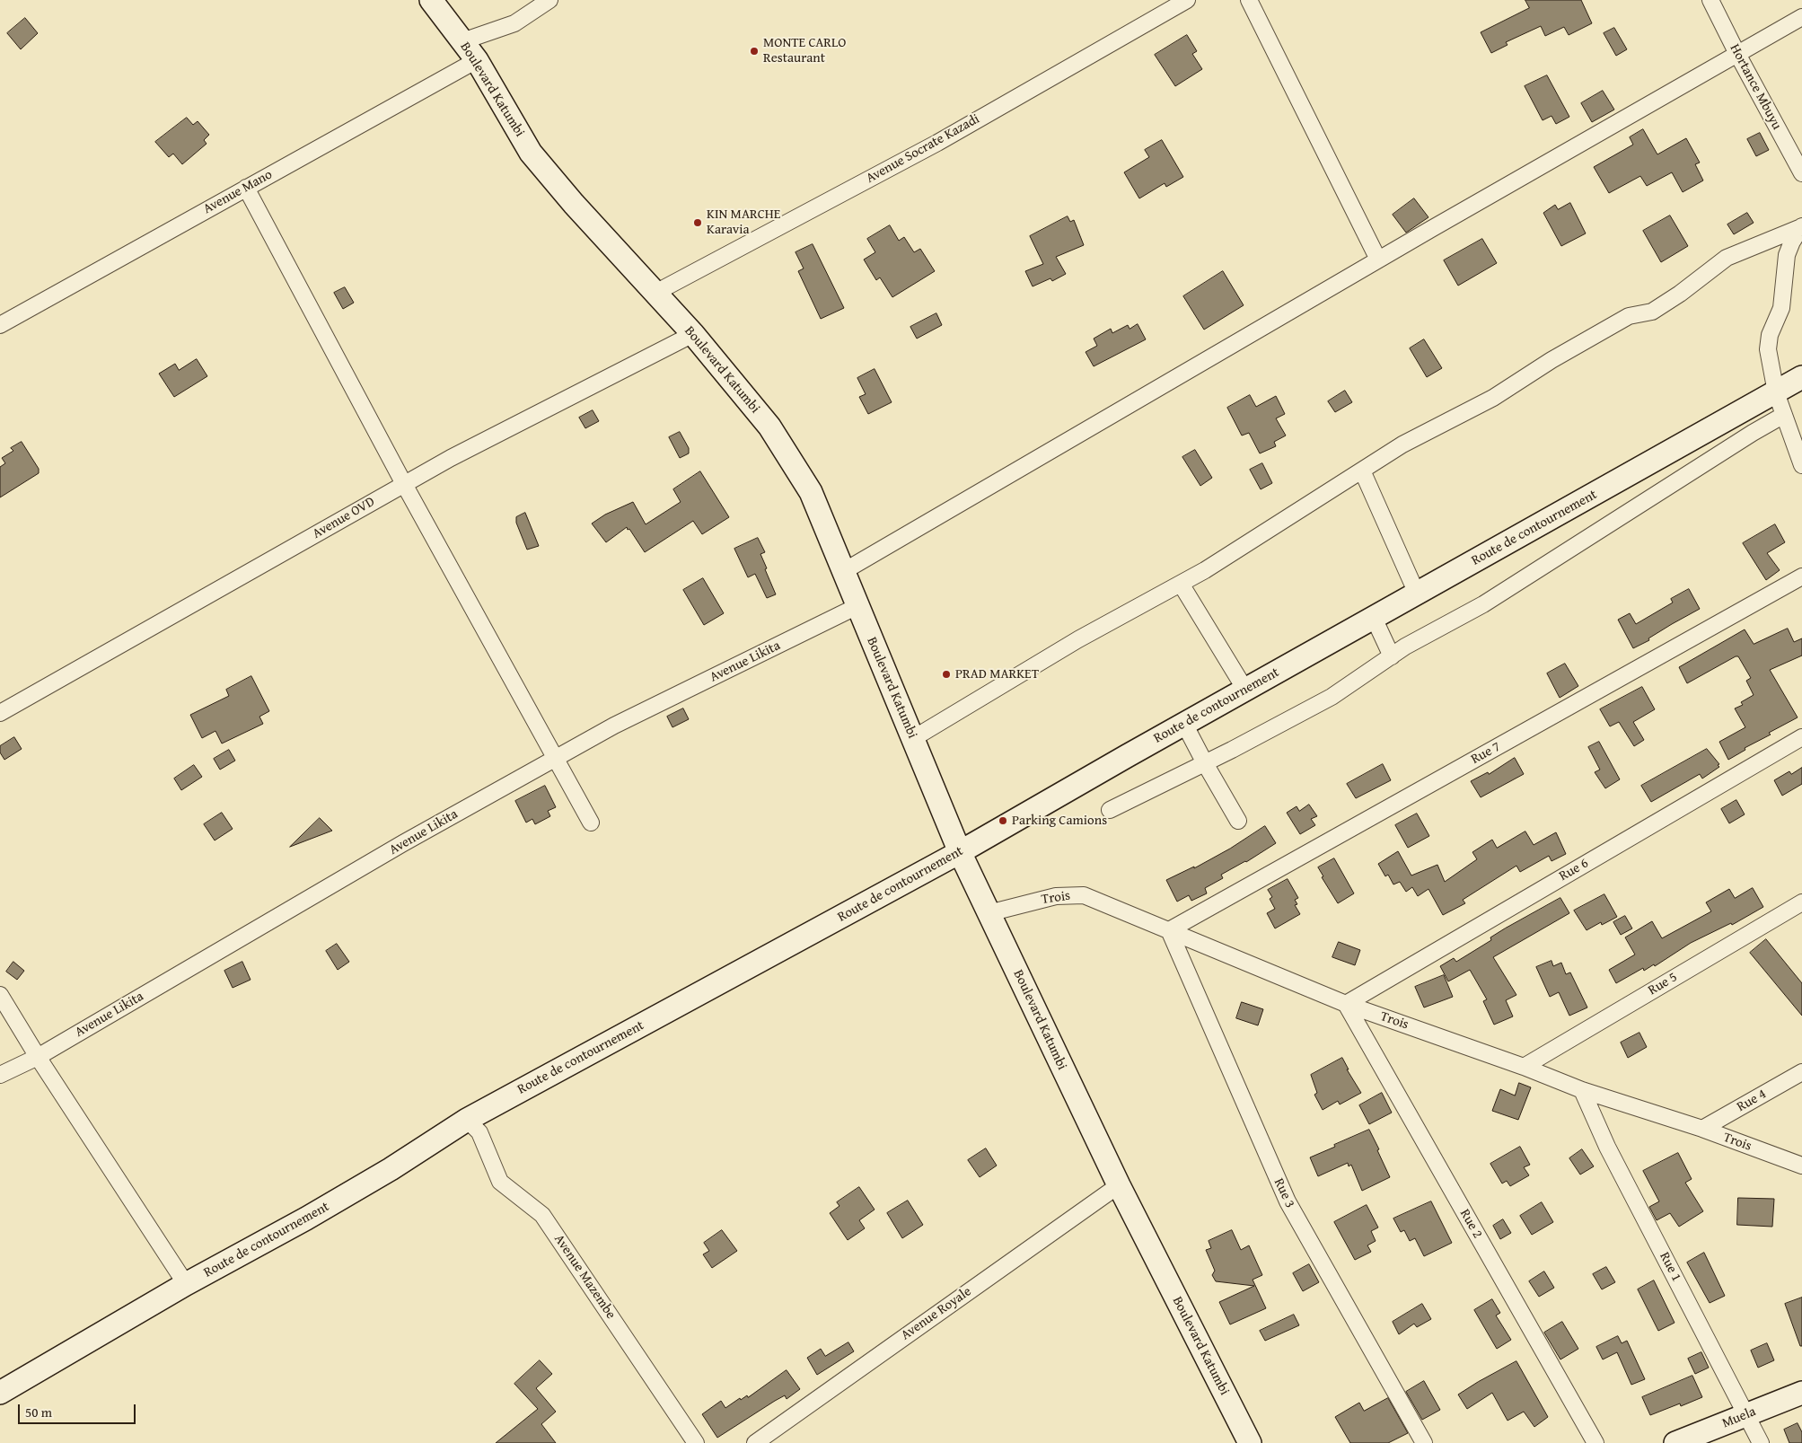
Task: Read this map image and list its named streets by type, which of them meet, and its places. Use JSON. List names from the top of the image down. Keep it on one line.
{"streets":{"street":["Hortance Mbuyu","Boulevard Katumbi","Avenue Socrate Kazadi","Avenue Mano","Avenue OVD","Route de contournement","Avenue Likita","Rue 7","Rue 6","Trois","Rue 5","Rue 4","Rue 3","Rue 2","Rue 1","Avenue Mazembe","Avenue Royale","Muela"]},"crossings":[["Boulevard Katumbi","Avenue Socrate Kazadi"],["Boulevard Katumbi","Avenue Mano"],["Boulevard Katumbi","Avenue OVD"],["Boulevard Katumbi","Route de contournement"],["Boulevard Katumbi","Avenue Likita"],["Boulevard Katumbi","Trois"],["Boulevard Katumbi","Avenue Royale"],["Route de contournement","Avenue Mazembe"],["Rue 7","Trois"],["Rue 7","Rue 3"],["Rue 6","Trois"],["Rue 6","Rue 2"],["Trois","Rue 5"],["Trois","Rue 4"],["Trois","Rue 3"],["Trois","Rue 2"],["Trois","Rue 1"],["Rue 1","Muela"]],"places":["MONTE CARLO Restaurant","KIN MARCHE Karavia","PRAD MARKET","Parking Camions"],"scale_bar":"50 m"}
